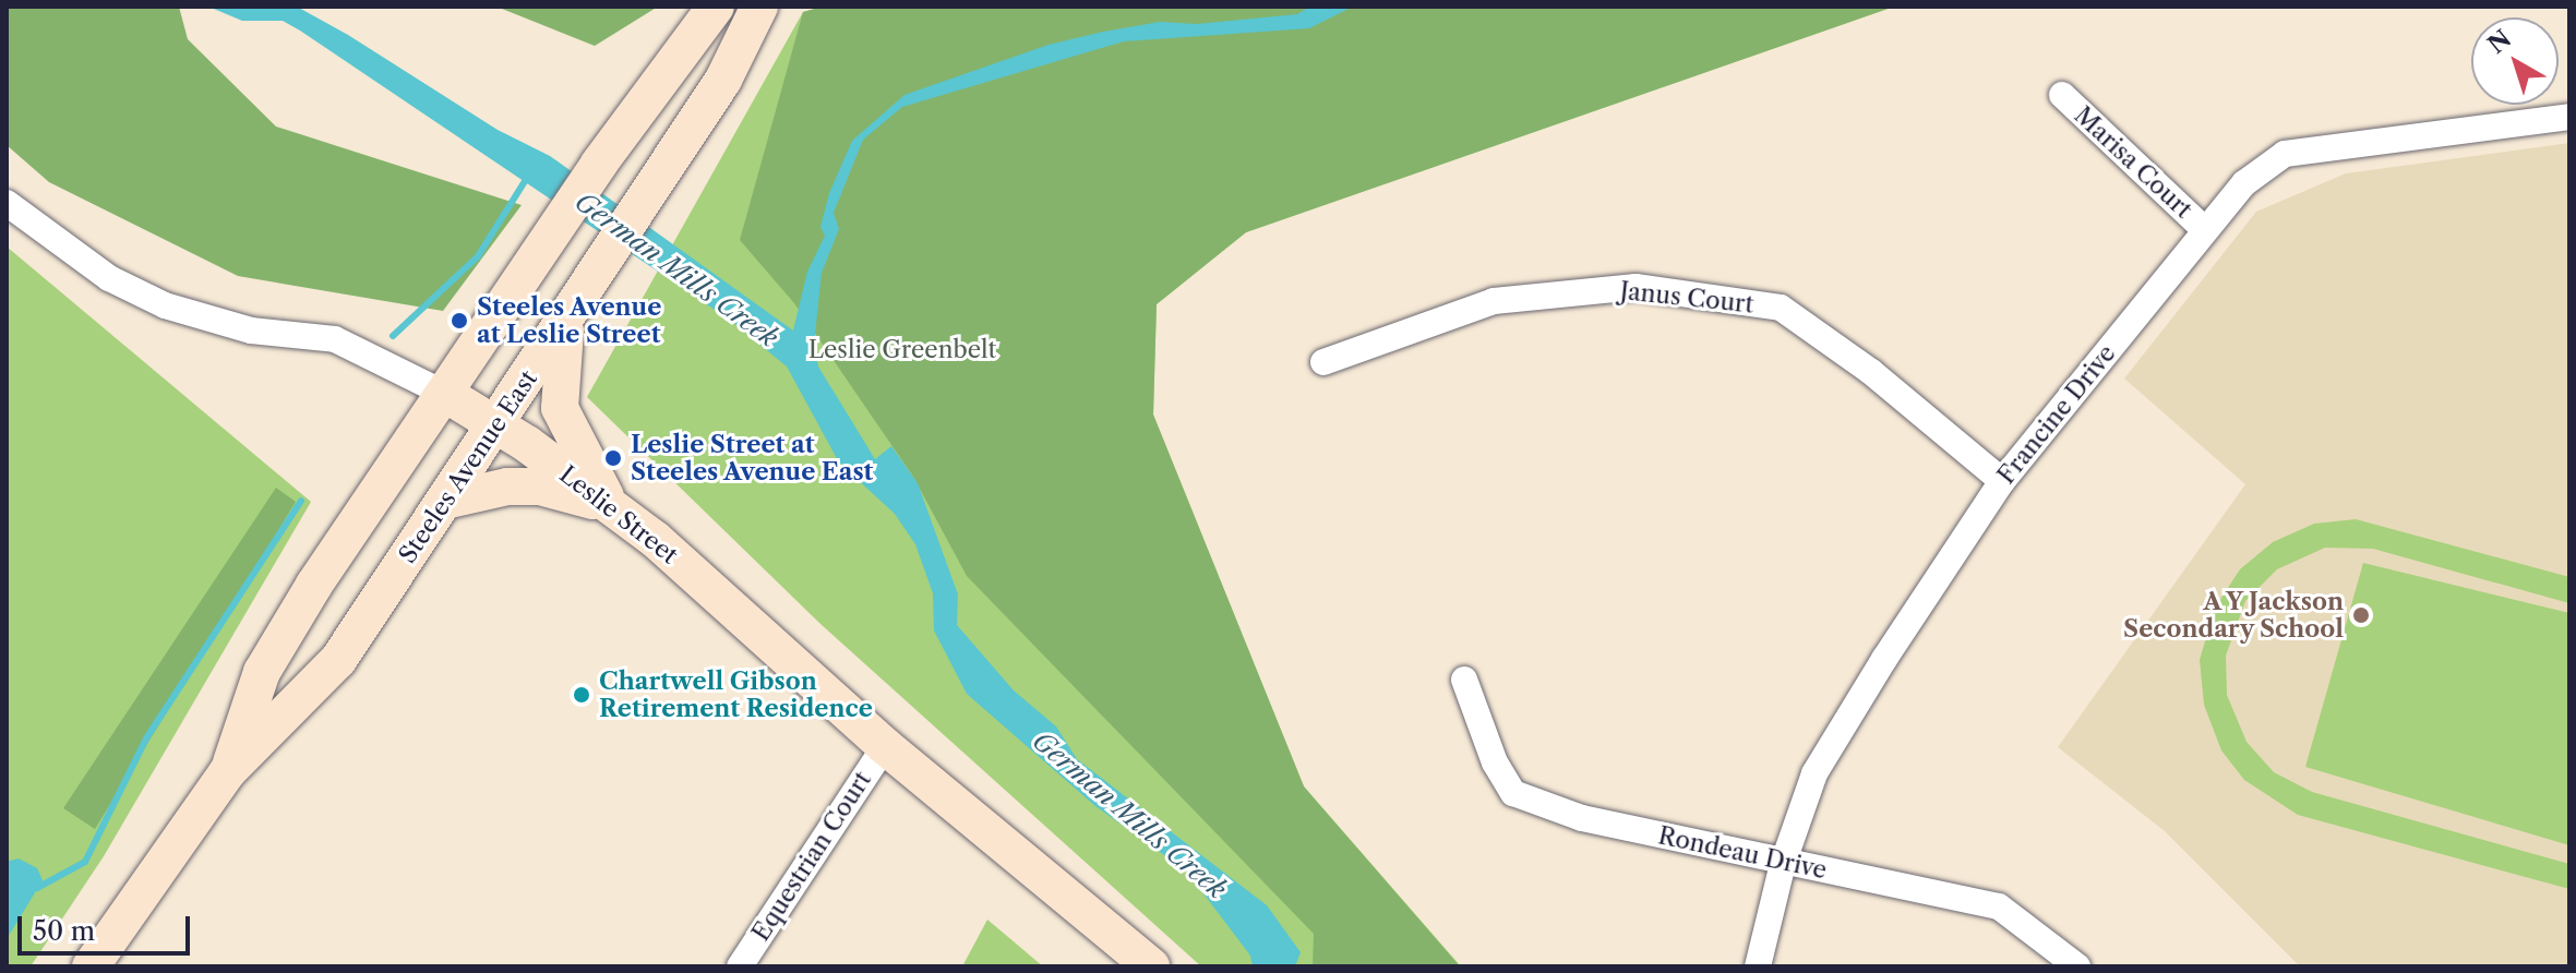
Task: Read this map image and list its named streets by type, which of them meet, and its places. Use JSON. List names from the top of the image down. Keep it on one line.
{"streets":{"main road":["Steeles Avenue East","Leslie Street"],"street":["Marisa Court","Janus Court","Francine Drive","Rondeau Drive","Equestrian Court"]},"crossings":[["Marisa Court","Francine Drive"],["Janus Court","Francine Drive"],["Francine Drive","Rondeau Drive"],["Steeles Avenue East","Leslie Street"],["Leslie Street","Equestrian Court"]],"water":["German Mills Creek"],"parks":["Leslie Greenbelt"],"places":["Steeles Avenue at Leslie Street","Leslie Street at Steeles Avenue East","A Y Jackson Secondary School","Chartwell Gibson Retirement Residence"],"scale_bar":"50 m","north":"top left"}
